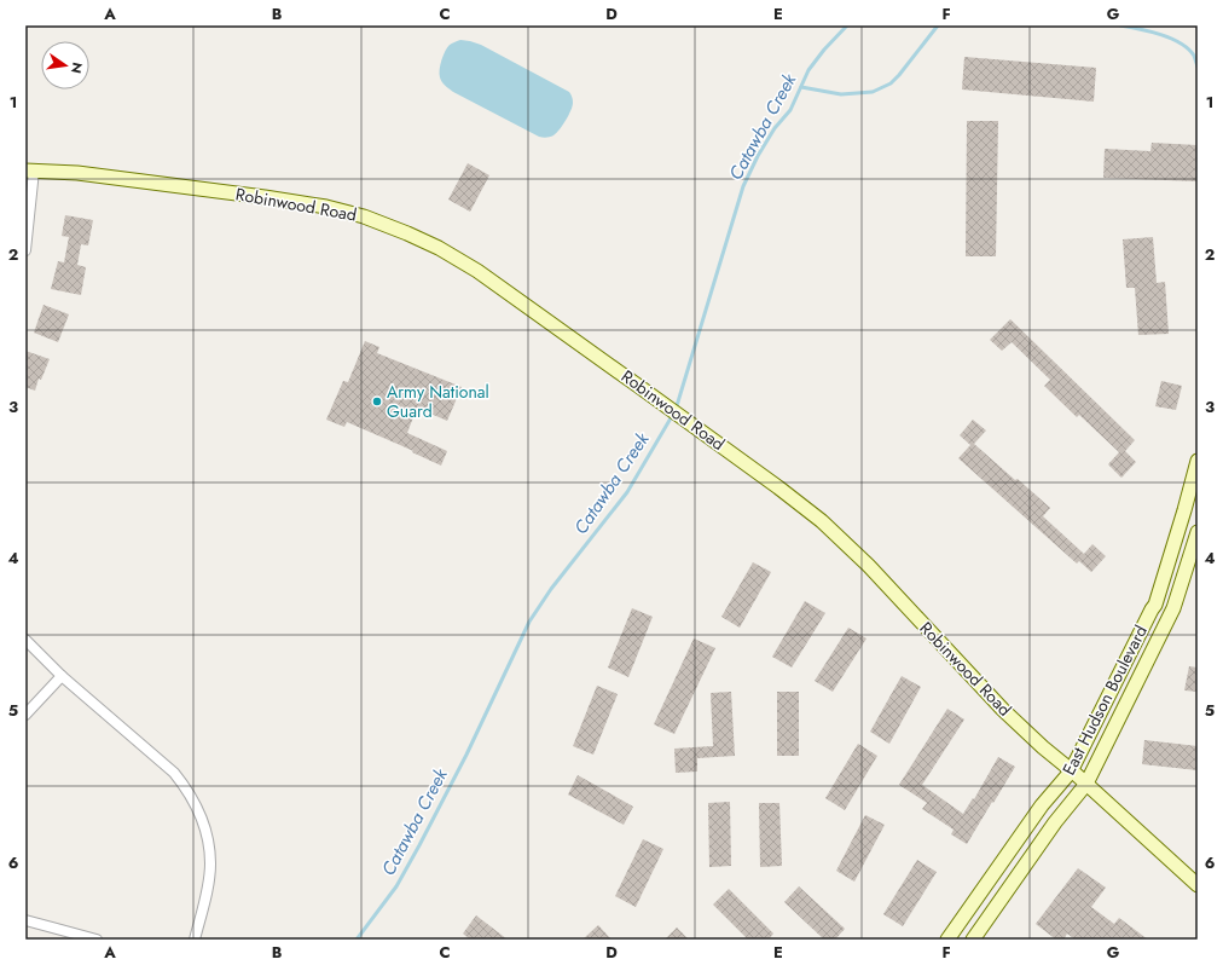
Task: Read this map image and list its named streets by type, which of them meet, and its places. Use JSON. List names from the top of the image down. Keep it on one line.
{"streets":{"main road":["Robinwood Road","East Hudson Boulevard"]},"crossings":[["Robinwood Road","East Hudson Boulevard"]],"water":["Catawba Creek"],"places":["Army National Guard"],"north":"right","grid":{"columns":["A","B","C","D","E","F","G"],"rows":["1","2","3","4","5","6"]}}
